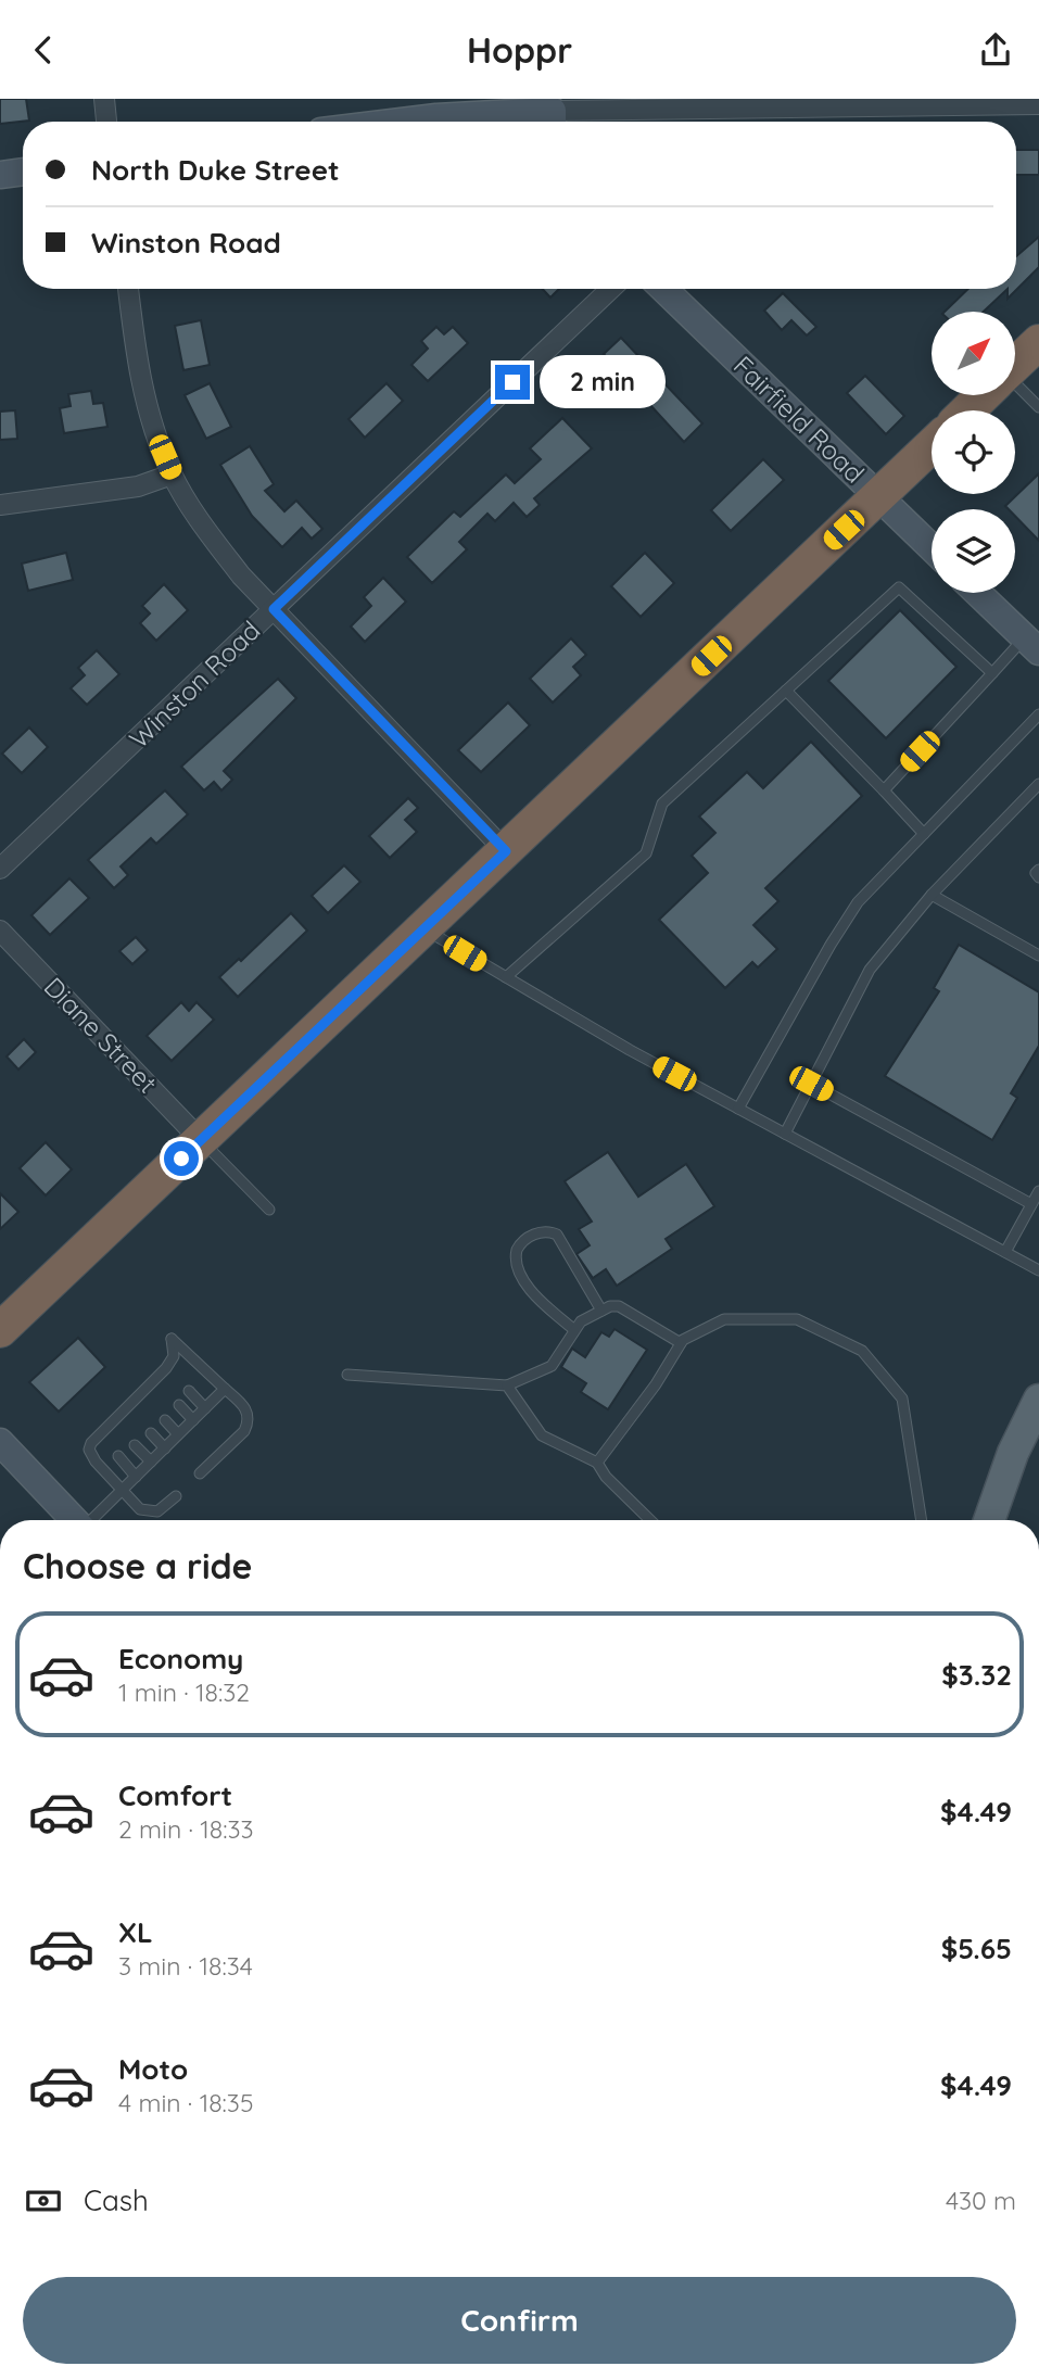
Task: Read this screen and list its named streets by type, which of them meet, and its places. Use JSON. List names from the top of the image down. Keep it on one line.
{"streets":{"street":["Fairfield Road","Winston Road","Diane Street"]},"north":"top right","page":{"header":"Hoppr","banner":["North Duke Street","Winston Road"],"bubble":"2 min","heading":"Choose a ride","list":[{"name":"Economy","note":"1 min · 18:32","value":"$3.32"},{"name":"Comfort","note":"2 min · 18:33","value":"$4.49"},{"name":"XL","note":"3 min · 18:34","value":"$5.65"},{"name":"Moto","note":"4 min · 18:35","value":"$4.49"}],"pay":["Cash","430 m"],"buttons":"Confirm"}}
